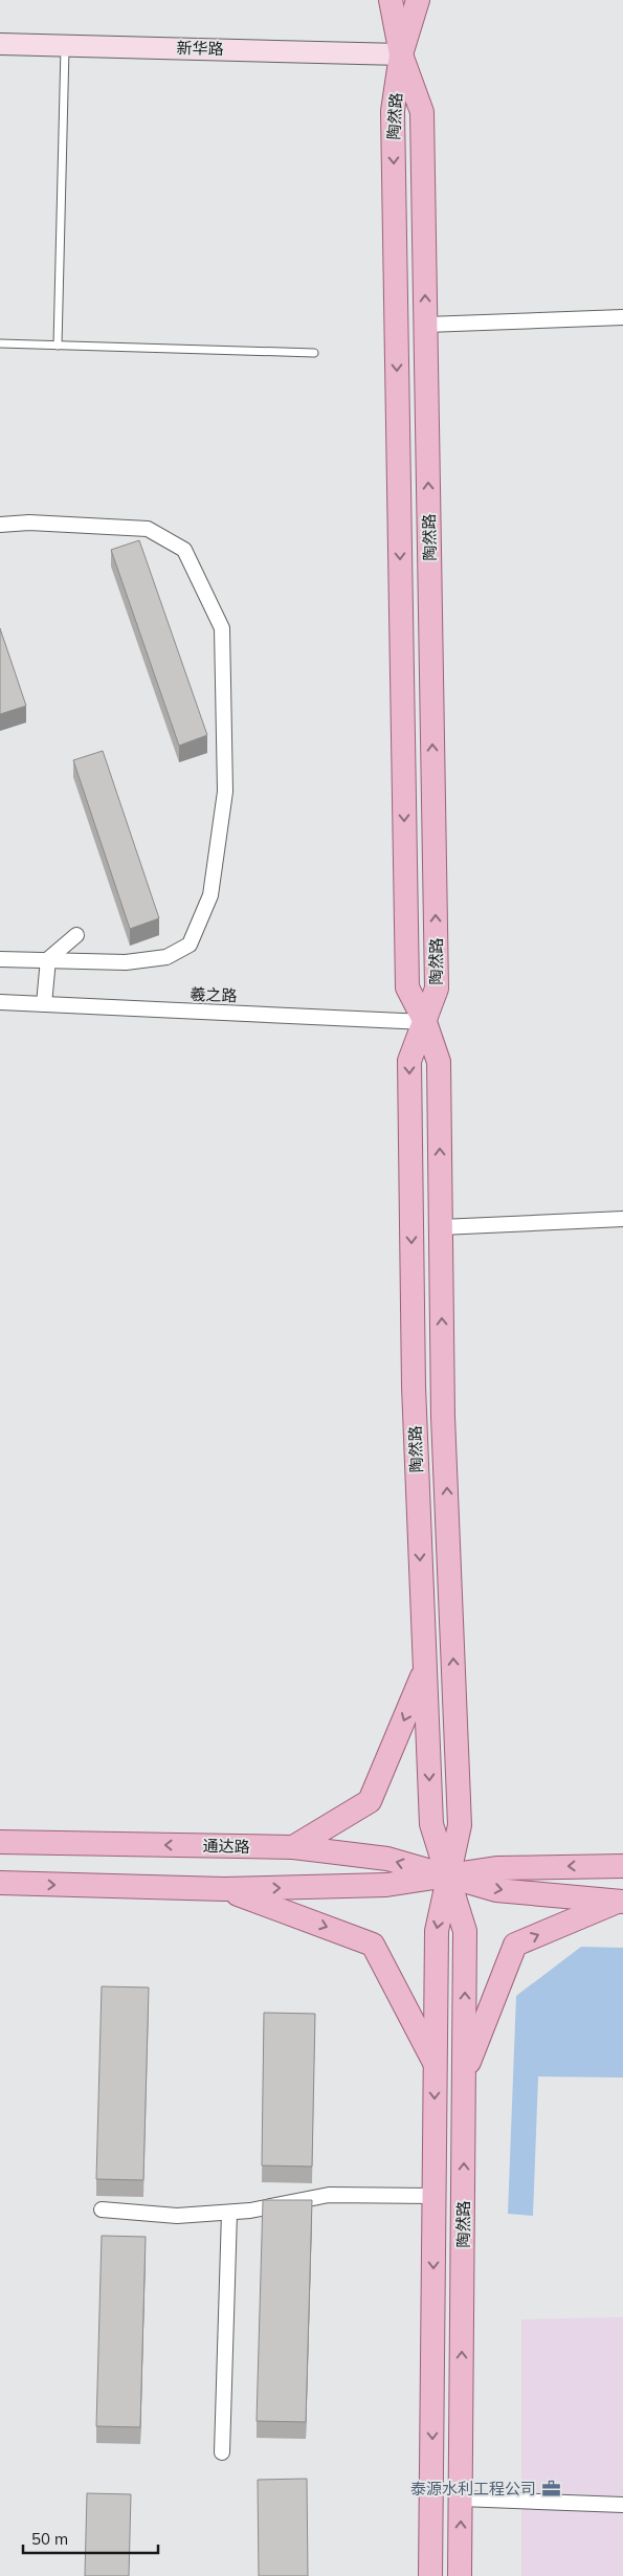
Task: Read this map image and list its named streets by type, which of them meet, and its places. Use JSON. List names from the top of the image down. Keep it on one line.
{"streets":{"main road":["新华路","陶然路","通达路"],"street":["羲之路"]},"crossings":[["新华路","陶然路"],["陶然路","羲之路"],["陶然路","通达路"]],"places":{"office":["泰源水利工程公司"]},"scale_bar":"50 m"}
